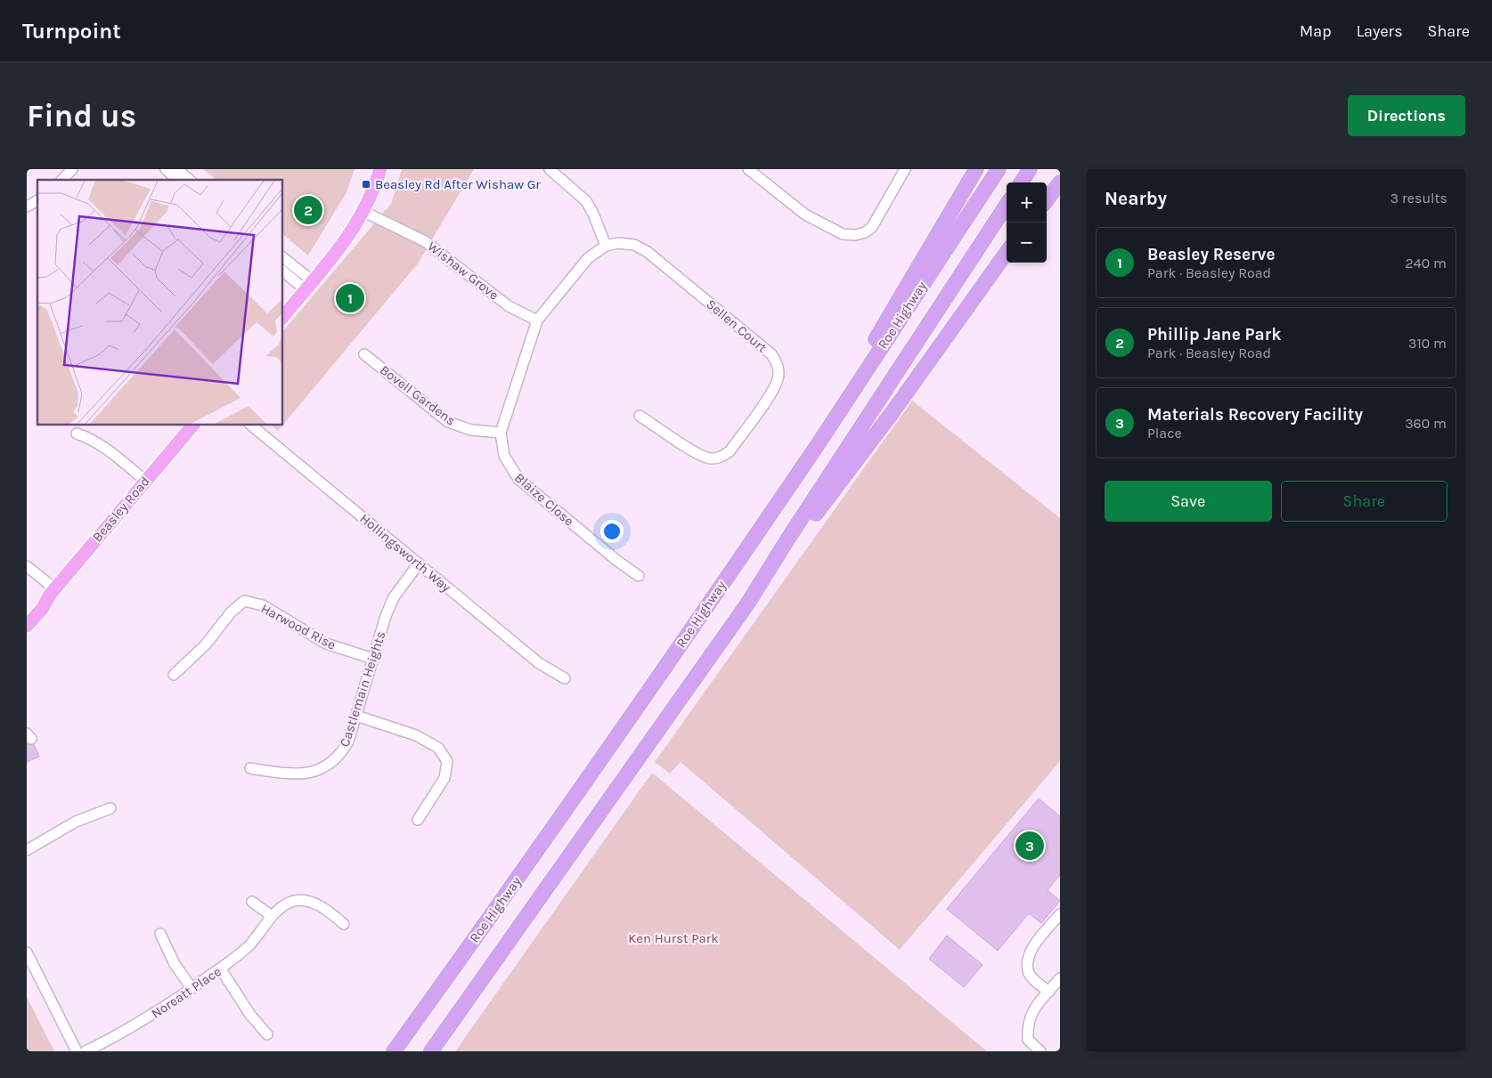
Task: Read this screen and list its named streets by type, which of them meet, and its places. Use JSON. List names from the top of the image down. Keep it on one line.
{"streets":{"highway":["Roe Highway"],"main road":["Beasley Road"],"street":["Wishaw Grove","Sellen Court","Bovell Gardens","Blaize Close","Hollingsworth Way","Harwood Rise","Castlemain Heights","Noreatt Place"]},"crossings":[["Wishaw Grove","Blaize Close"],["Bovell Gardens","Blaize Close"],["Hollingsworth Way","Castlemain Heights"],["Harwood Rise","Castlemain Heights"]],"parks":["Ken Hurst Park"],"places":{"transit":["Beasley Rd After Wishaw Gr"]},"page":{"header":"Turnpoint","nav":["Map","Layers","Share"],"buttons":["Directions",["Save","Share"]],"title":"Find us","heading":["Nearby","3 results"],"map_buttons":["+","−"],"pins":["2","1","3"],"list":[{"mark":"1","name":"Beasley Reserve","note":"Park · Beasley Road","value":"240 m"},{"mark":"2","name":"Phillip Jane Park","note":"Park · Beasley Road","value":"310 m"},{"mark":"3","name":"Materials Recovery Facility","note":"Place","value":"360 m"}]}}
